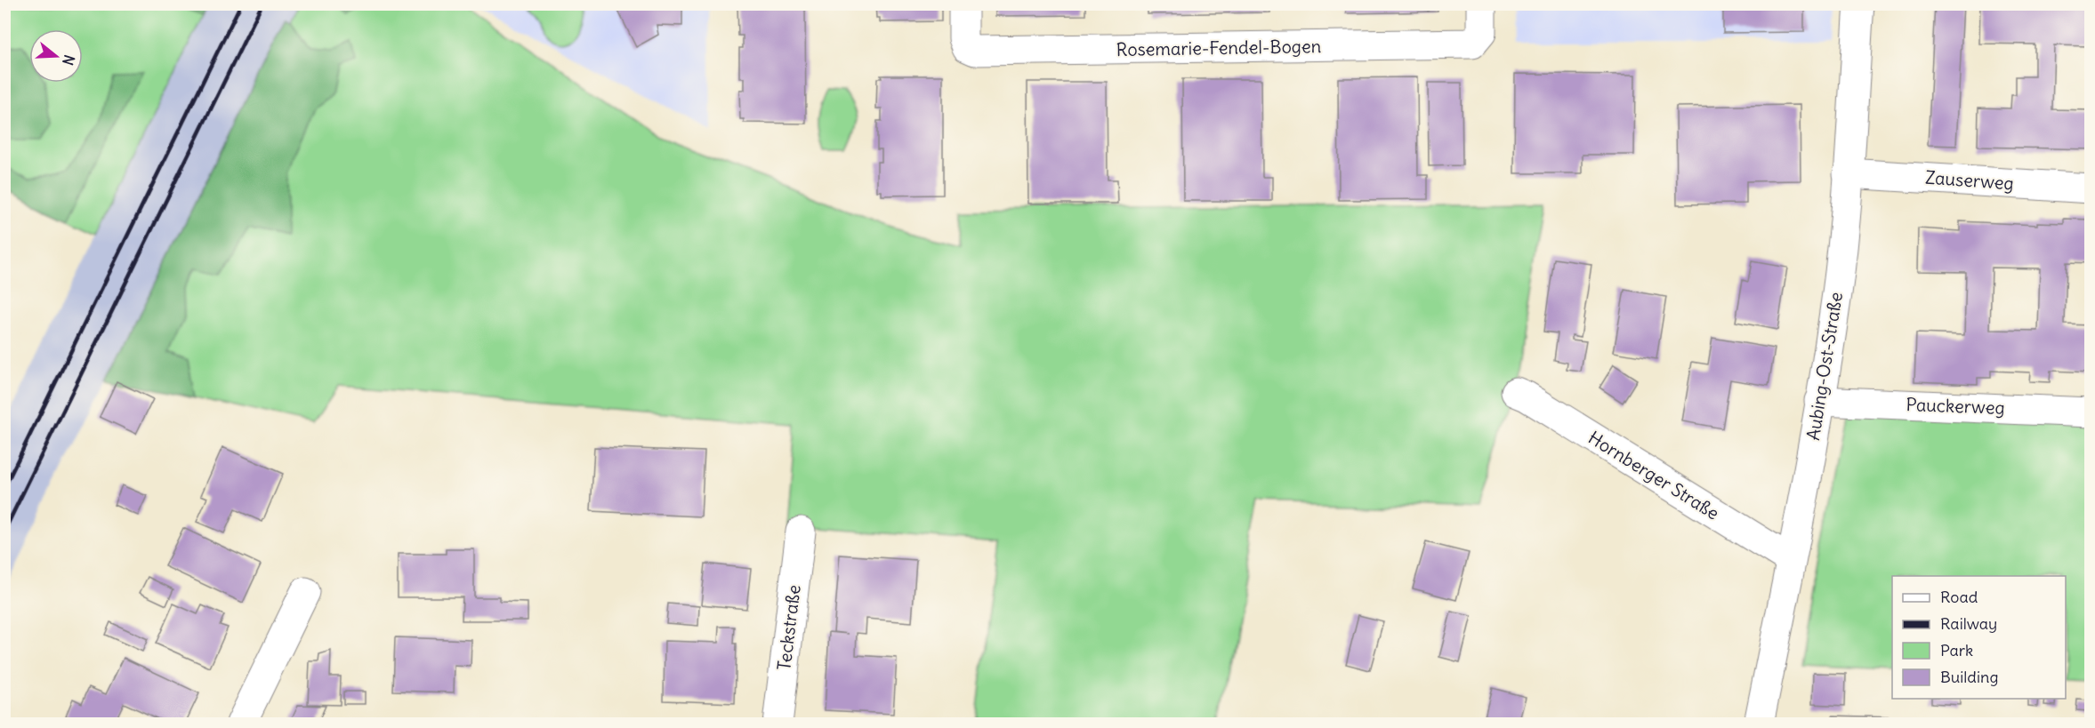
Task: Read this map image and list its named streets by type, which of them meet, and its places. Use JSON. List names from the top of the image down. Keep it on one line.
{"streets":{"street":["Rosemarie-Fendel-Bogen","Zauserweg","Aubing-Ost-Straße","Pauckerweg","Hornberger Straße","Teckstraße"]},"crossings":[["Zauserweg","Aubing-Ost-Straße"],["Aubing-Ost-Straße","Pauckerweg"],["Aubing-Ost-Straße","Hornberger Straße"]],"legend":["Road","Railway","Park","Building"],"north":"right"}
